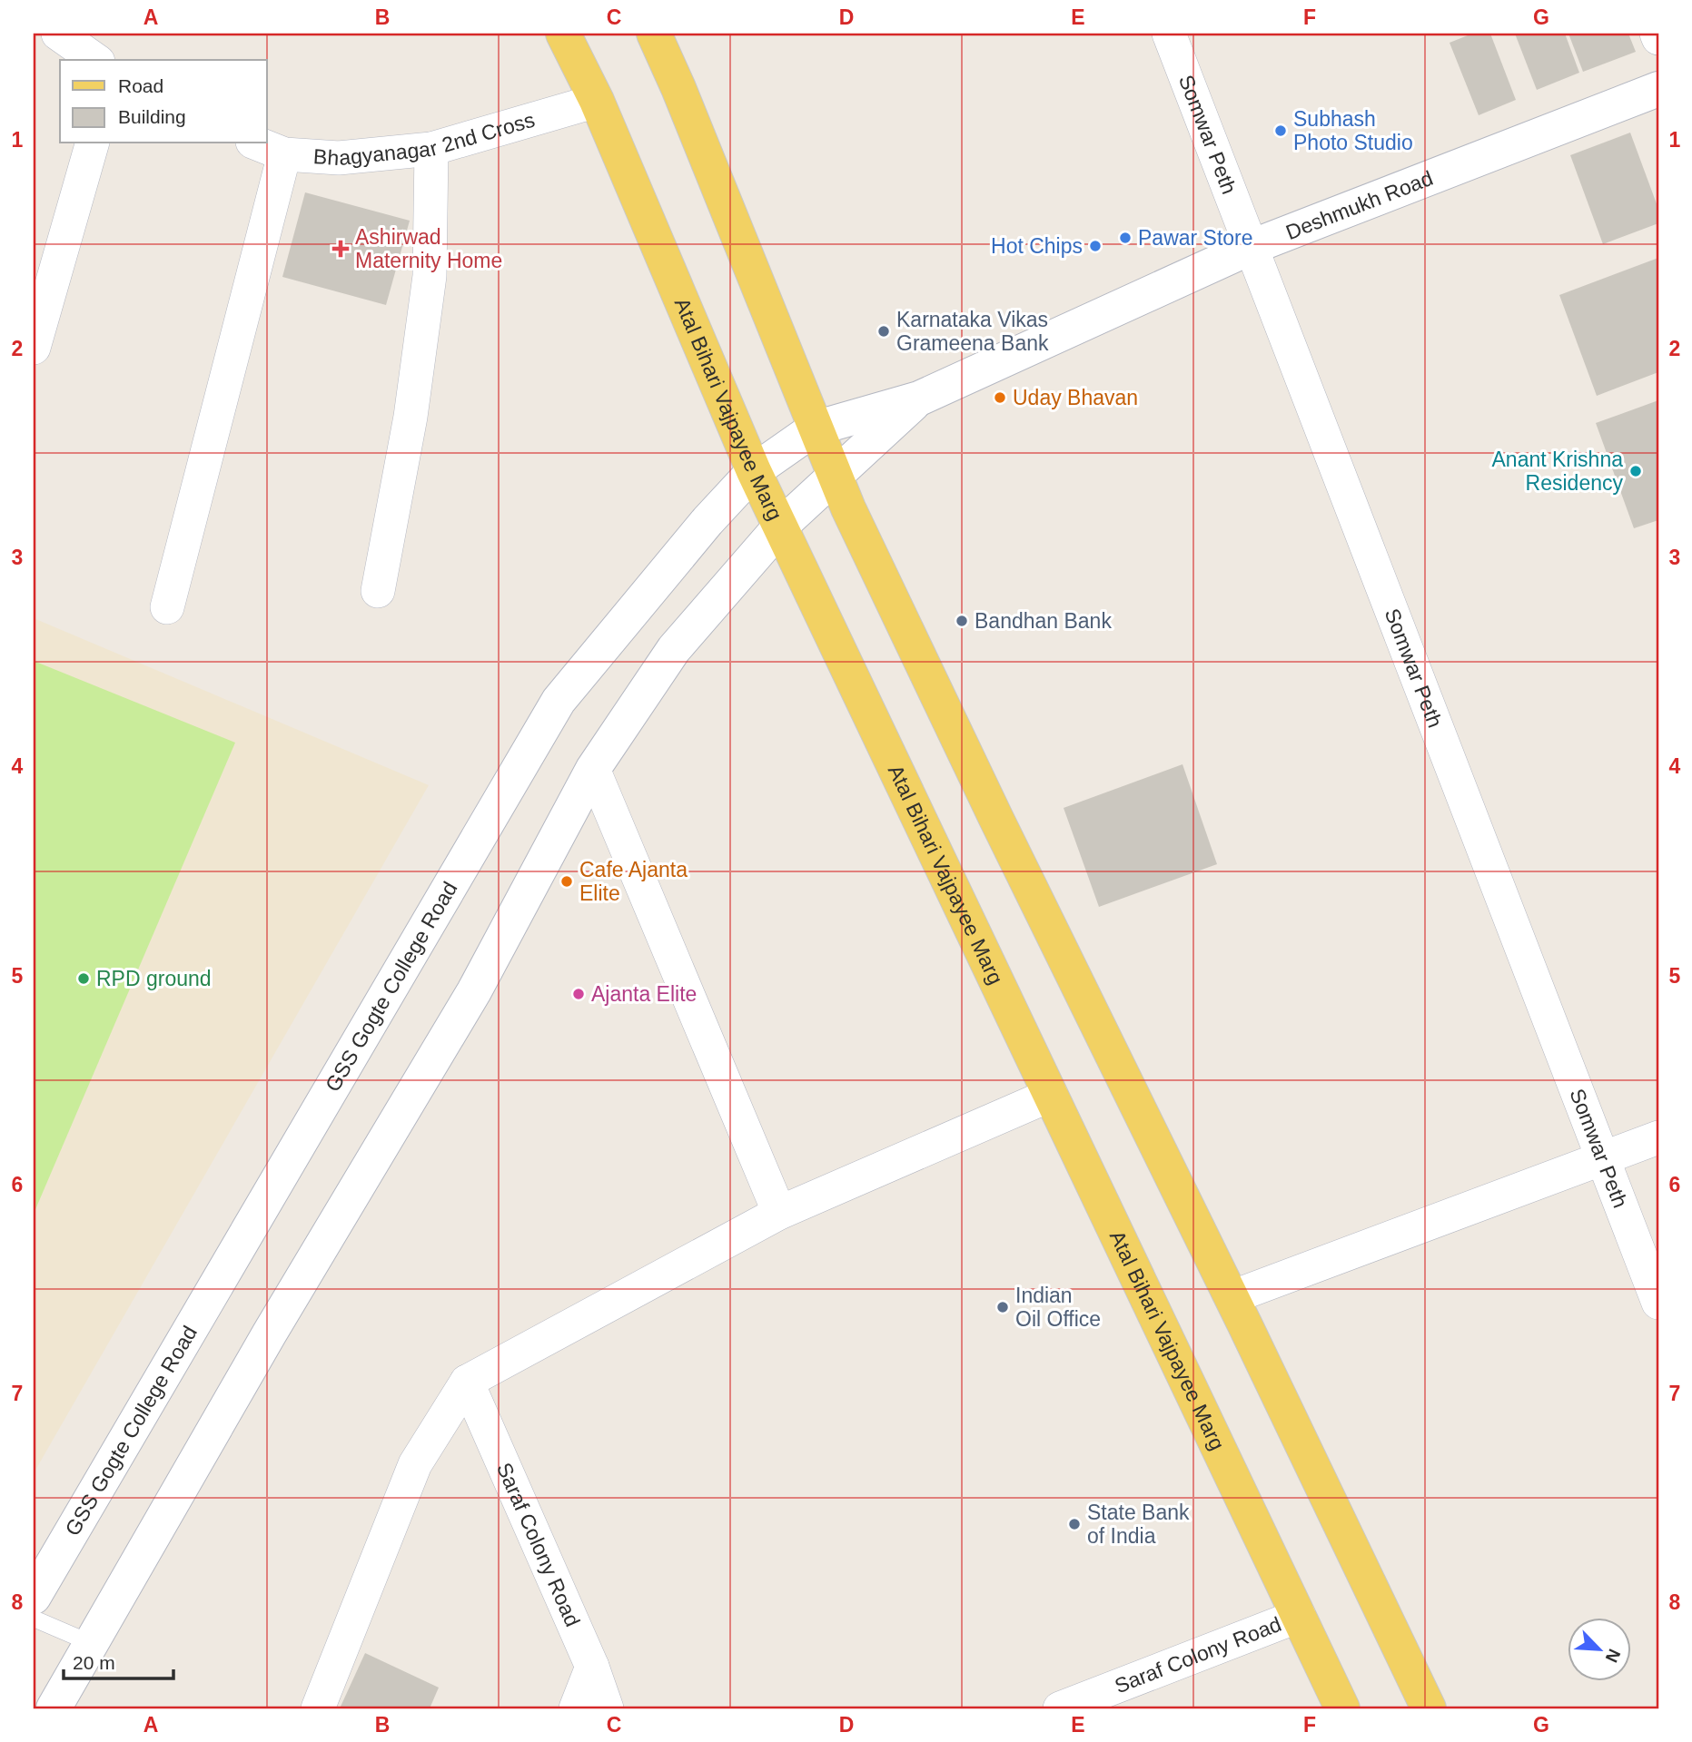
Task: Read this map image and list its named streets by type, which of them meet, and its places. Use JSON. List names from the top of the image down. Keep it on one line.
{"streets":{"main road":["Deshmukh Road","Atal Bihari Vajpayee Marg","GSS Gogte College Road"],"street":["Somwar Peth","Bhagyanagar 2nd Cross","Saraf Colony Road"]},"crossings":[["Somwar Peth","Deshmukh Road"],["Bhagyanagar 2nd Cross","Atal Bihari Vajpayee Marg"],["Deshmukh Road","GSS Gogte College Road"],["Atal Bihari Vajpayee Marg","GSS Gogte College Road"],["Atal Bihari Vajpayee Marg","Saraf Colony Road"]],"places":{"other":["Subhash Photo Studio","Pawar Store","Hot Chips","Karnataka Vikas Grameena Bank","Uday Bhavan","Anant Krishna Residency","Bandhan Bank","Cafe Ajanta Elite","RPD ground","Ajanta Elite","Indian Oil Office","State Bank of India"],"health":["Ashirwad Maternity Home"]},"legend":["Road","Building"],"scale_bar":"20 m","north":"bottom right","grid":{"columns":["A","B","C","D","E","F","G"],"rows":["1","2","3","4","5","6","7","8"]}}
